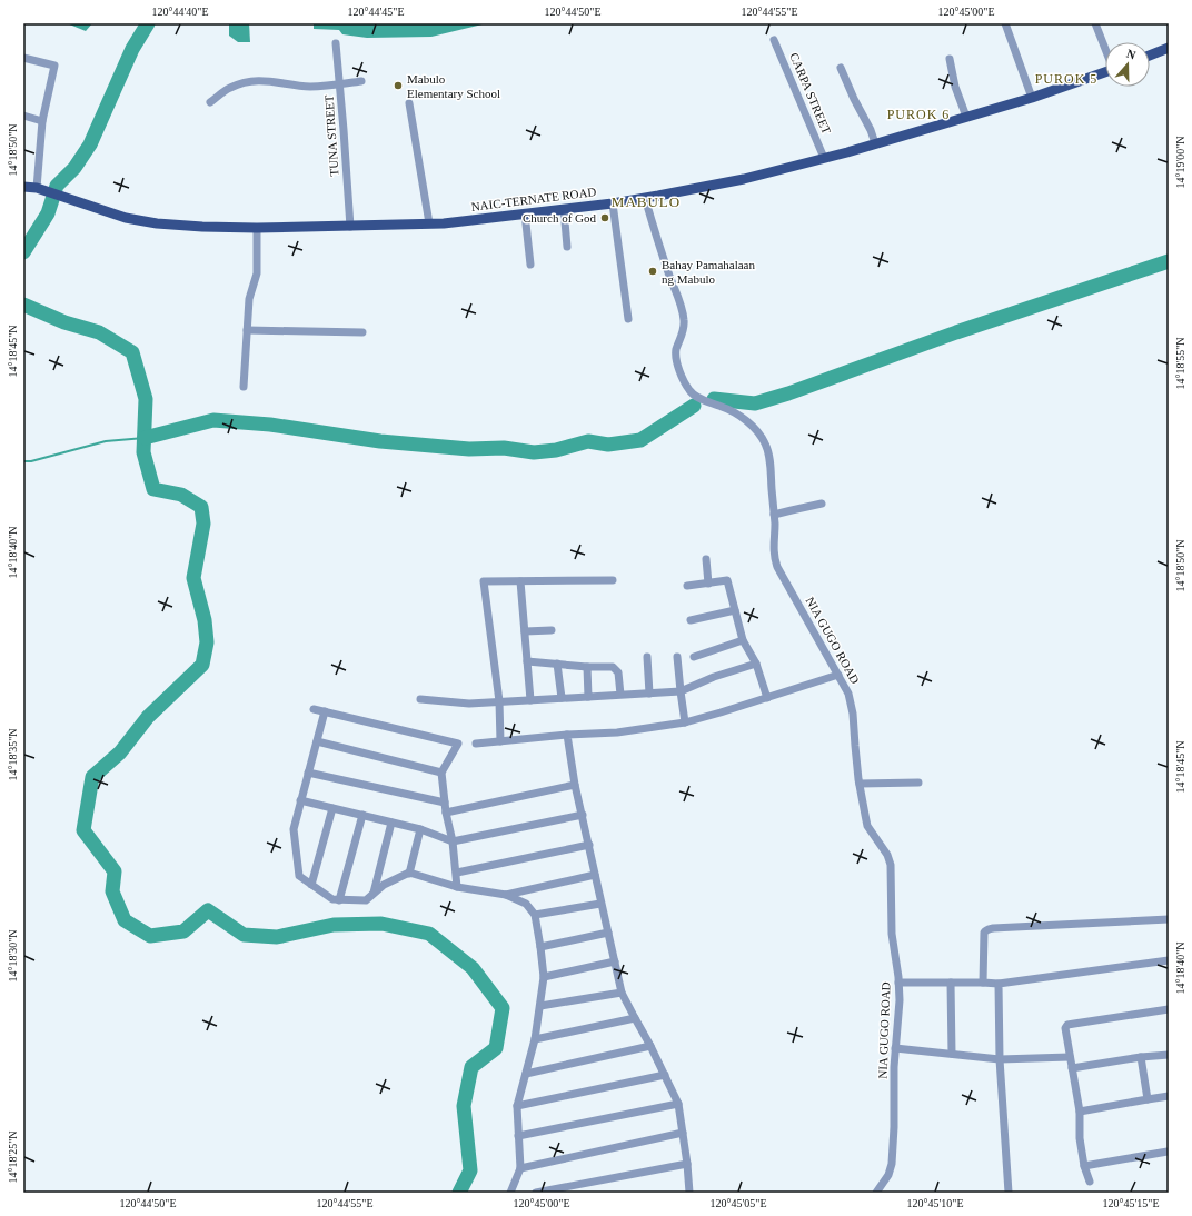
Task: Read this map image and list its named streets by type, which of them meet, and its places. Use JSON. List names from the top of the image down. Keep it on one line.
{"streets":{"main road":["NAIC-TERNATE ROAD"],"street":["CARPA STREET","TUNA STREET","NIA GUGO ROAD"]},"crossings":[["CARPA STREET","NAIC-TERNATE ROAD"],["TUNA STREET","NAIC-TERNATE ROAD"],["NAIC-TERNATE ROAD","NIA GUGO ROAD"]],"districts":["PUROK 5","PUROK 6","MABULO"],"places":["Mabulo Elementary School","Church of God","Bahay Pamahalaan ng Mabulo"],"north":"top","coordinates":["120°44'40\"E","120°44'45\"E","120°44'50\"E","120°44'55\"E","120°45'00\"E","14°18'50\"N","14°19'00\"N","14°18'45\"N","14°18'55\"N","14°18'40\"N","14°18'35\"N","14°18'30\"N","14°18'25\"N","120°45'05\"E","120°45'10\"E","120°45'15\"E"]}
